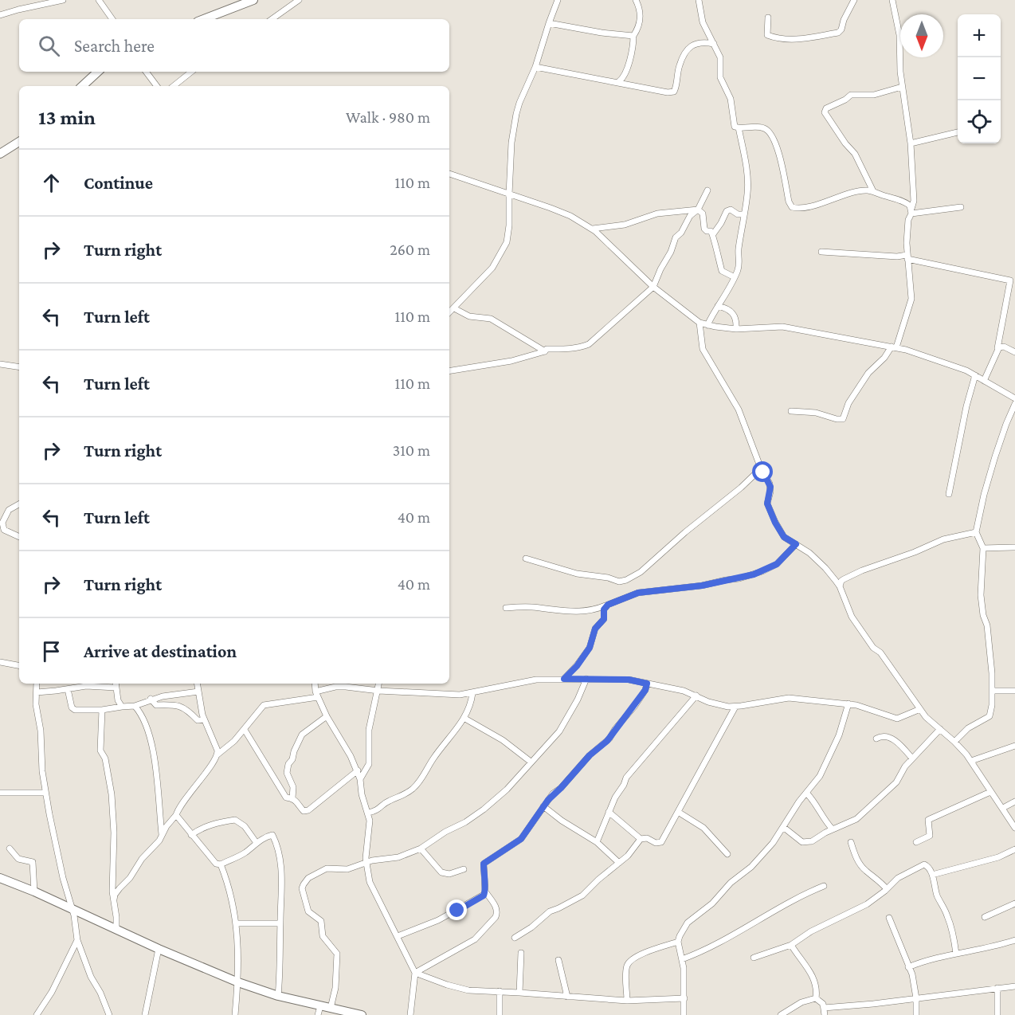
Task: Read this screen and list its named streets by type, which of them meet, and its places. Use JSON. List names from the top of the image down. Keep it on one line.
{"north":"bottom","page":{"map_buttons":["+","−"],"search":"Search here","heading":["13 min","Walk · 980 m"],"list":[["Continue","110 m"],["Turn right","260 m"],["Turn left","110 m"],["Turn left","110 m"],["Turn right","310 m"],["Turn left","40 m"],["Turn right","40 m"],"Arrive at destination"]}}
